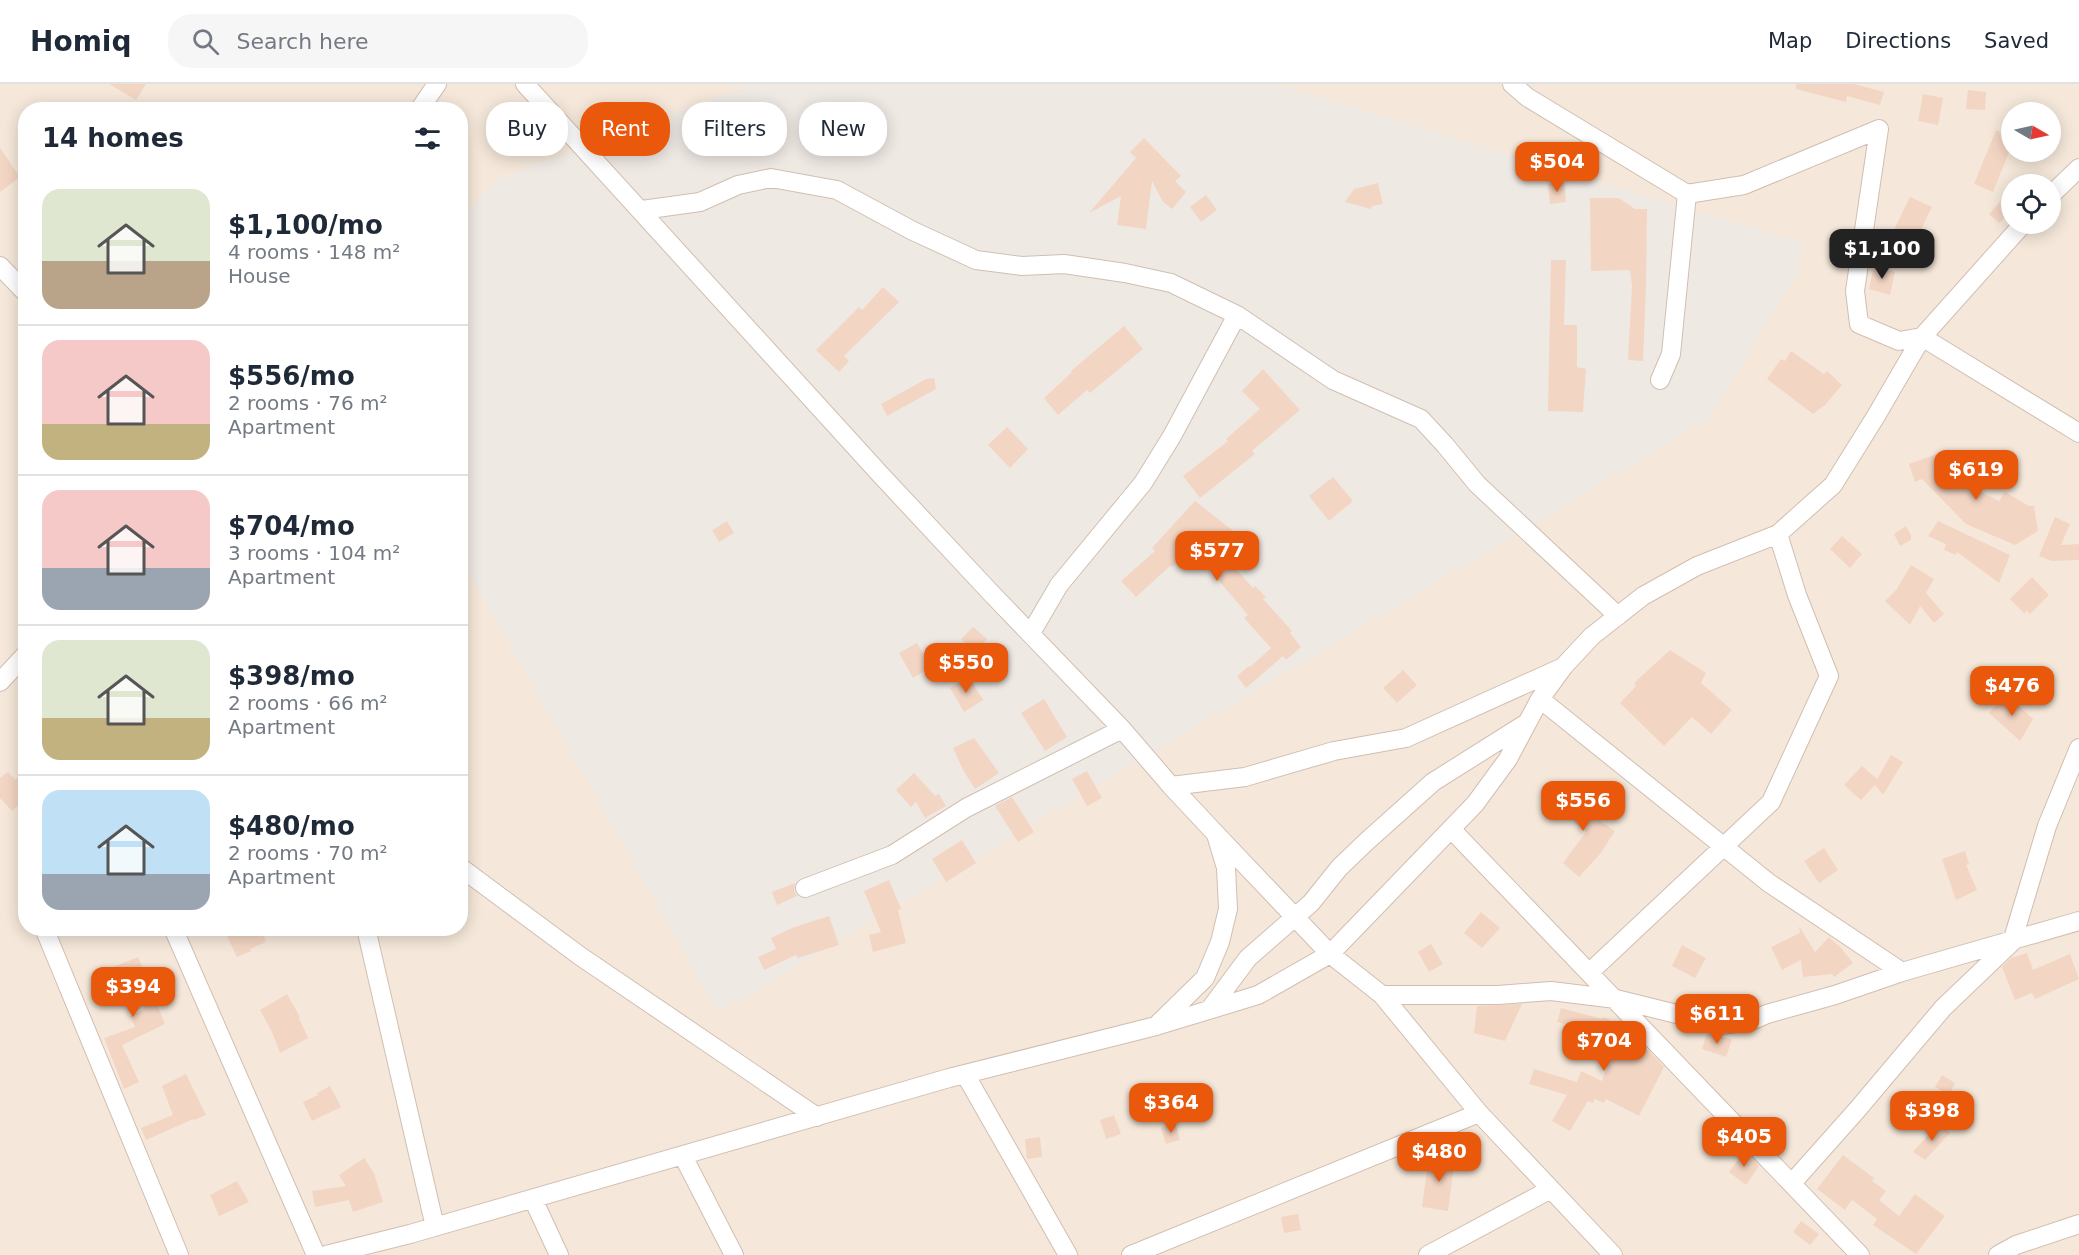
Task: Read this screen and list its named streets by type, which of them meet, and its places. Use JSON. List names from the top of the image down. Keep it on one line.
{"north":"right","page":{"header":"Homiq","search":"Search here","nav":["Map","Directions","Saved"],"chip":["Buy","Rent","Filters","New"],"heading":"14 homes","price":["$504","$1,100","$619","$577","$550","$476","$556","$394","$611","$704","$364","$398","$405","$480"],"list":[{"name":"$1,100/mo","note":"4 rooms · 148 m² · House"},{"name":"$556/mo","note":"2 rooms · 76 m² · Apartment"},{"name":"$704/mo","note":"3 rooms · 104 m² · Apartment"},{"name":"$398/mo","note":"2 rooms · 66 m² · Apartment"},{"name":"$480/mo","note":"2 rooms · 70 m² · Apartment"}]}}
